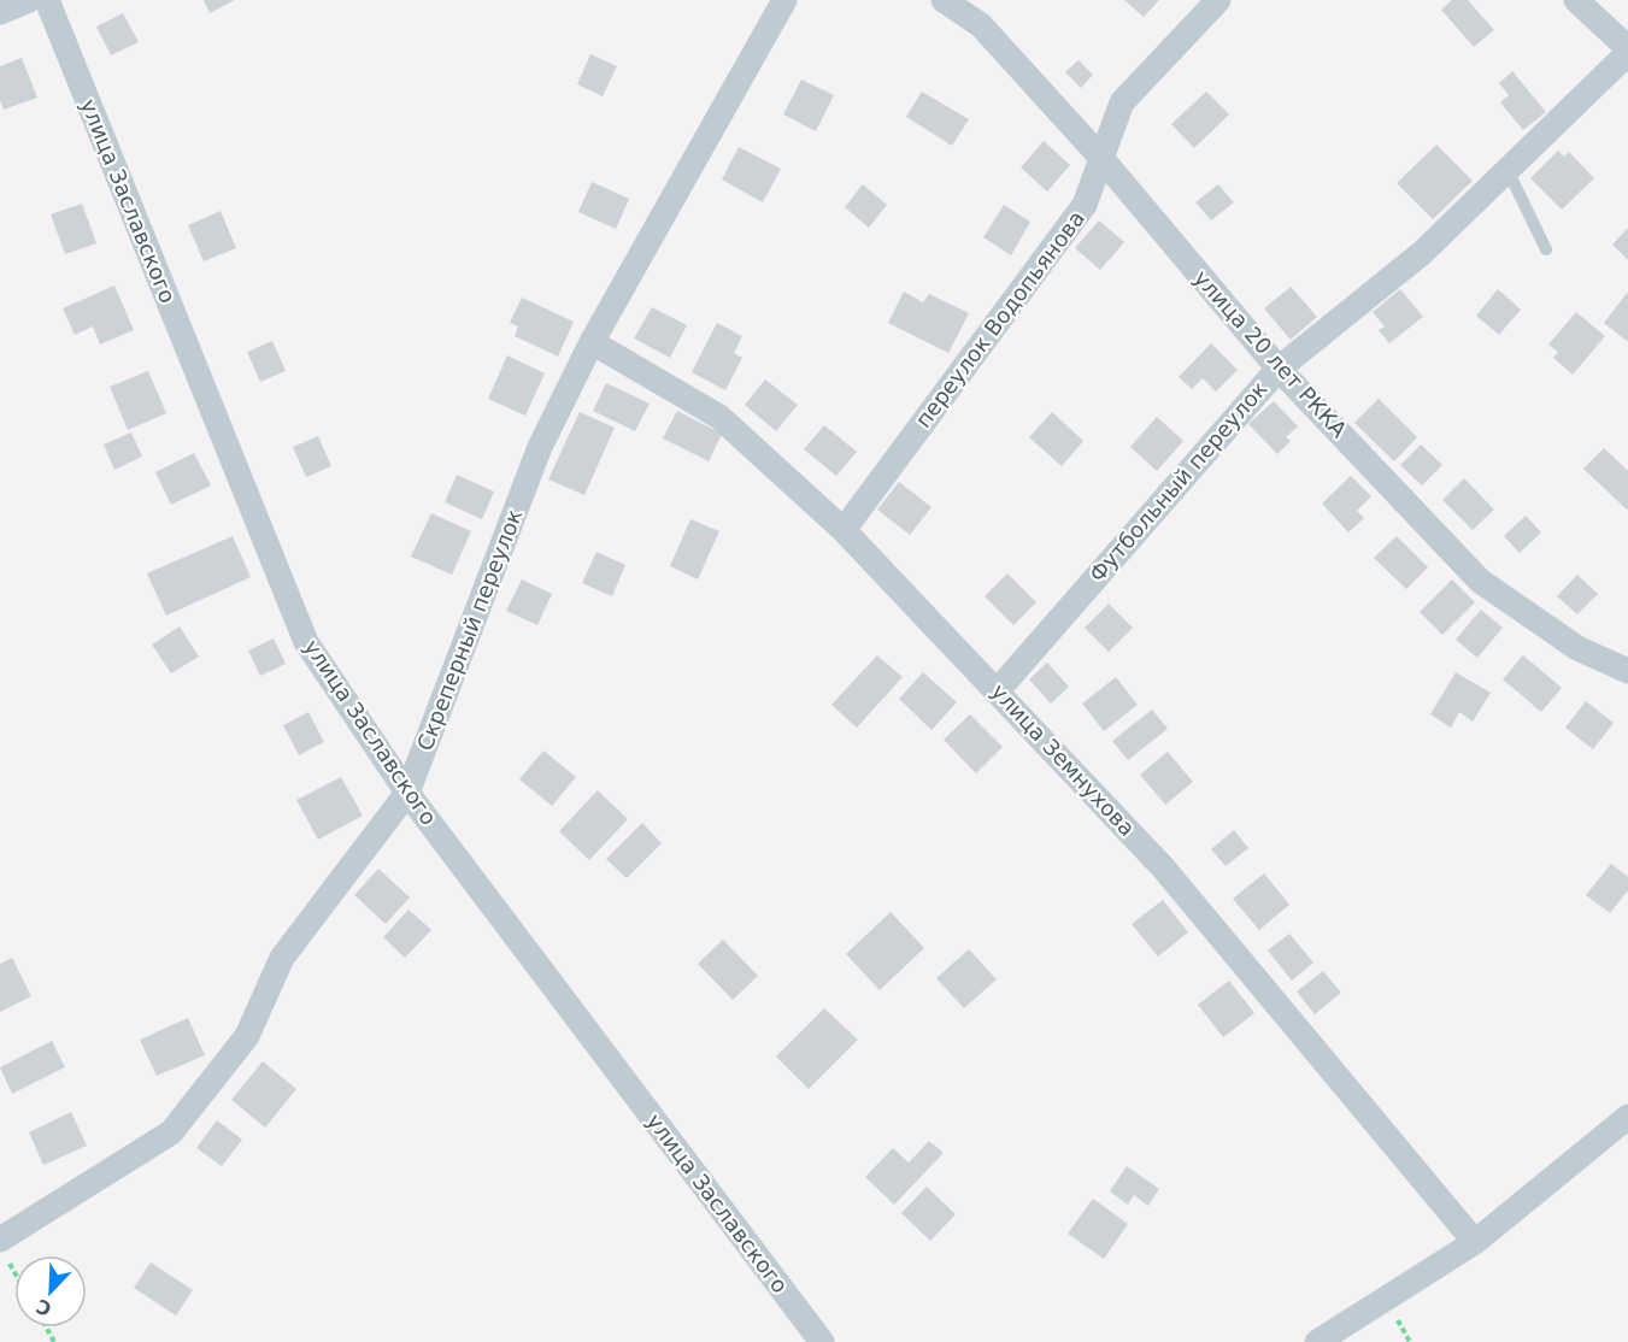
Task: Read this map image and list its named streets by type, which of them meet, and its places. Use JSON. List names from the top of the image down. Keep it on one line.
{"streets":{"street":["улица Заславского","переулок Водопьянова","улица 20 лет РККА","Футбольный переулок","Скреперный переулок","улица Земнухова"]},"crossings":[["улица Заславского","Скреперный переулок"],["переулок Водопьянова","улица 20 лет РККА"],["переулок Водопьянова","улица Земнухова"],["улица 20 лет РККА","Футбольный переулок"],["Футбольный переулок","улица Земнухова"],["Скреперный переулок","улица Земнухова"]],"north":"bottom left"}
